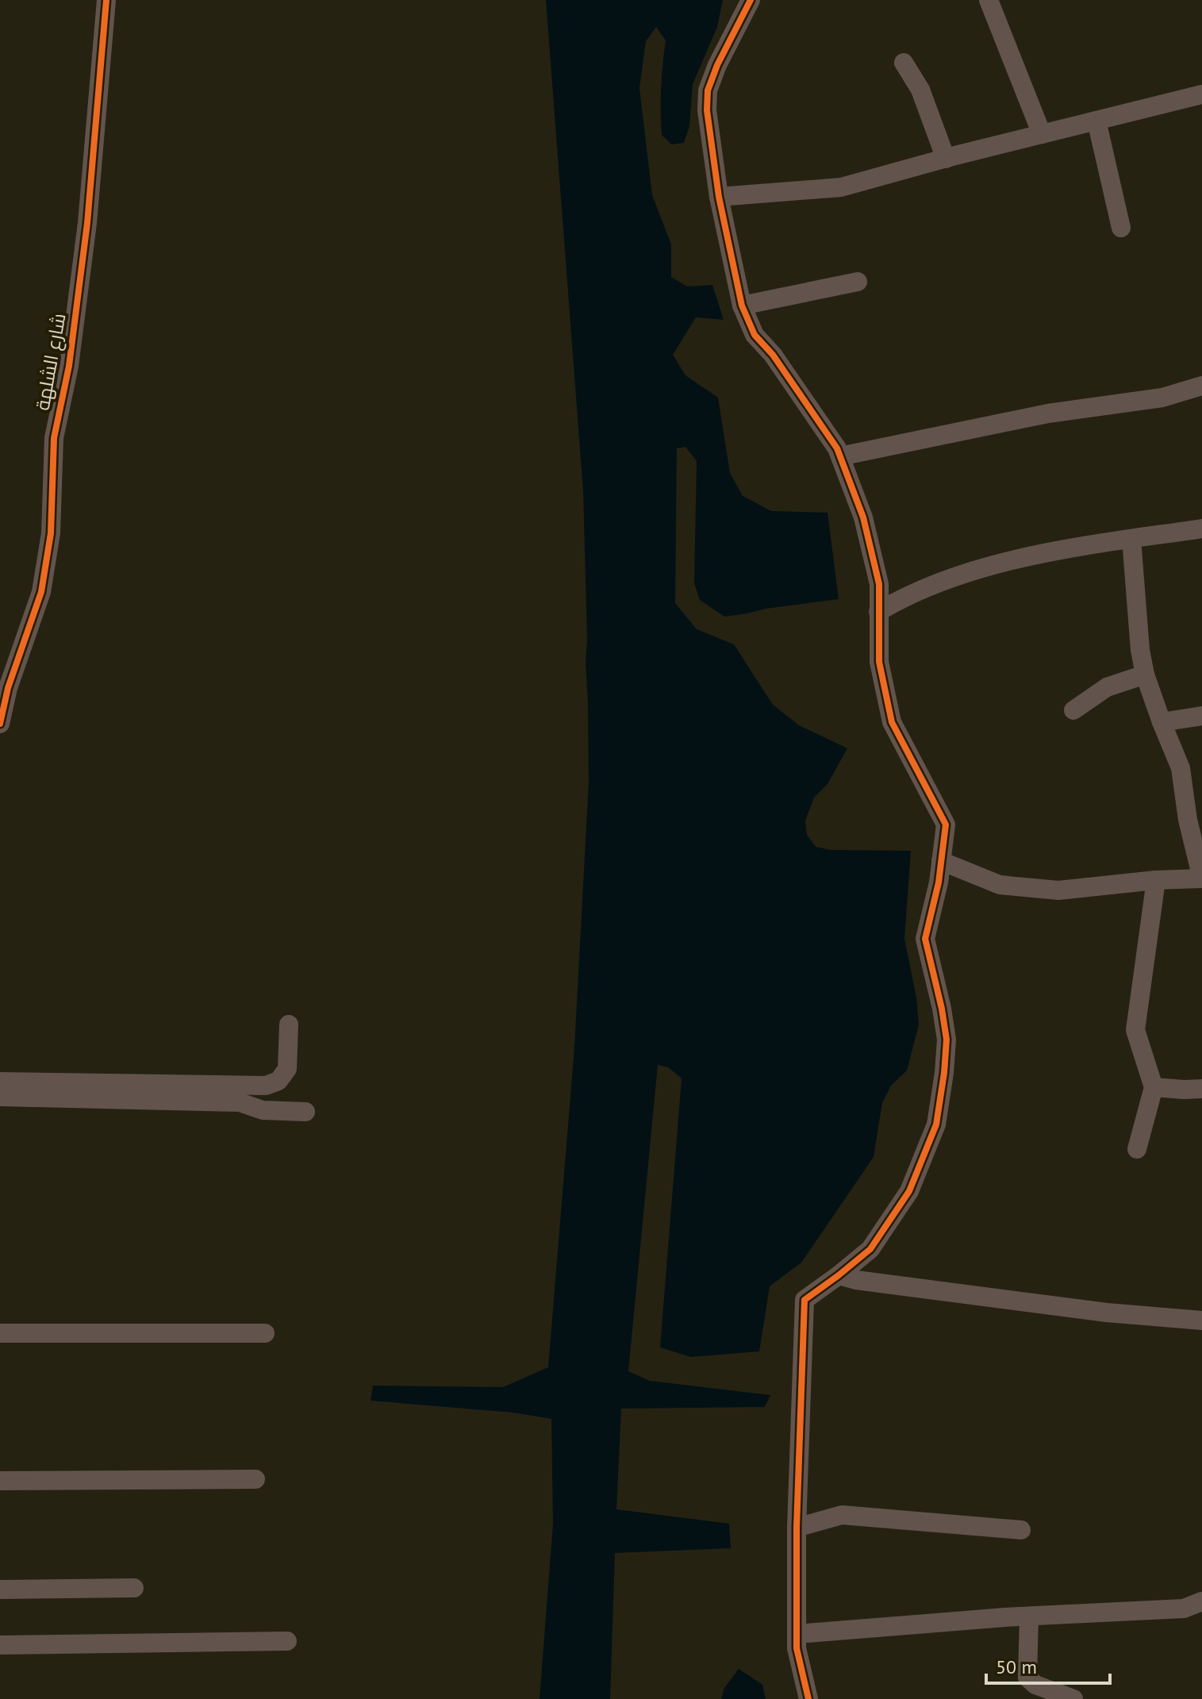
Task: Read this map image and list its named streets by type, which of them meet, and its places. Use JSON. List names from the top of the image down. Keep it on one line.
{"streets":{"street":["شارع الشلهة"]},"scale_bar":"50 m"}
